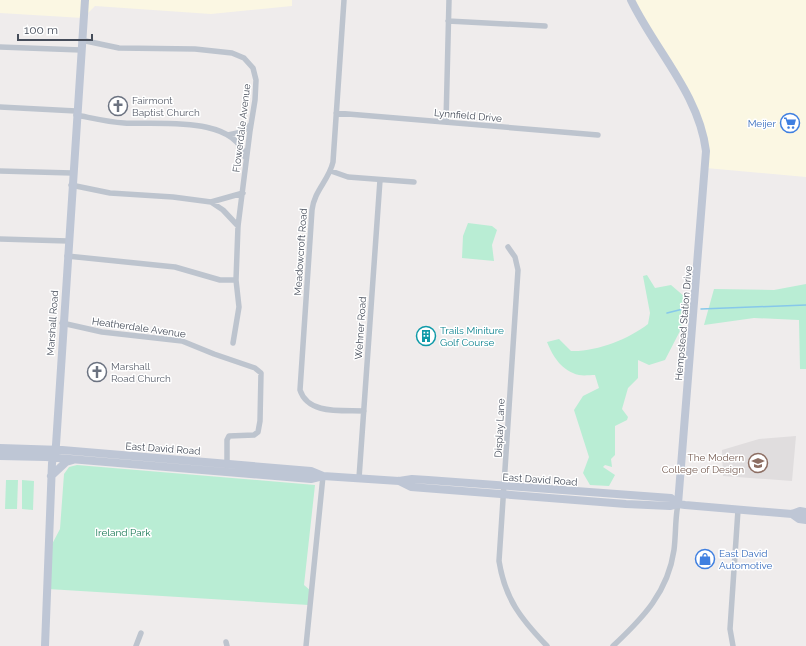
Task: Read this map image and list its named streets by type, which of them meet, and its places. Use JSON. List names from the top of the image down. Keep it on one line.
{"streets":{"street":["Lynnfield Drive","Flowerdale Avenue","Meadowcroft Road","Marshall Road","Hempstead Station Drive","Heatherdale Avenue","Wehner Road","Display Lane","East David Road"]},"crossings":[["Lynnfield Drive","Meadowcroft Road"],["Flowerdale Avenue","Marshall Road"],["Meadowcroft Road","Wehner Road"],["Marshall Road","Heatherdale Avenue"],["Marshall Road","East David Road"],["Hempstead Station Drive","East David Road"],["Heatherdale Avenue","East David Road"],["Wehner Road","East David Road"],["Display Lane","East David Road"]],"parks":["Ireland Park"],"places":{"church":["Fairmont Baptist Church","Marshall Road Church"],"supermarket":["Meijer"],"building":["Trails Miniture Golf Course"],"school or university":["The Modern College of Design"],"shop":["East David Automotive"]},"scale_bar":"100 m"}
